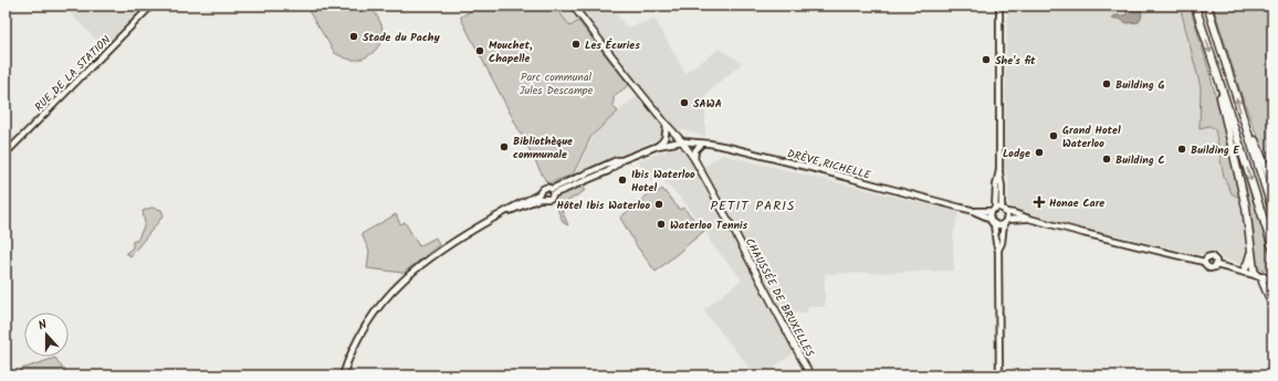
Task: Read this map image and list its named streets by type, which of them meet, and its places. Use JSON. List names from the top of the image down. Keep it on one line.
{"streets":{"main road":["RUE DE LA STATION","DRÈVE RICHELLE","CHAUSSÉE DE BRUXELLES"]},"crossings":[["DRÈVE RICHELLE","CHAUSSÉE DE BRUXELLES"]],"districts":["PETIT PARIS"],"parks":["Parc communal Jules Descampe"],"places":{"other":["Stade du Pachy","Les Écuries","Mouchet, Chapelle","She's fit","Building G","SAWA","Grand Hotel Waterloo","Bibliothèque communale","Building E","Lodge","Building C","Ibis Waterloo Hotel","Hôtel Ibis Waterloo","Waterloo Tennis"],"health":["Honae Care"]},"north":"top"}
